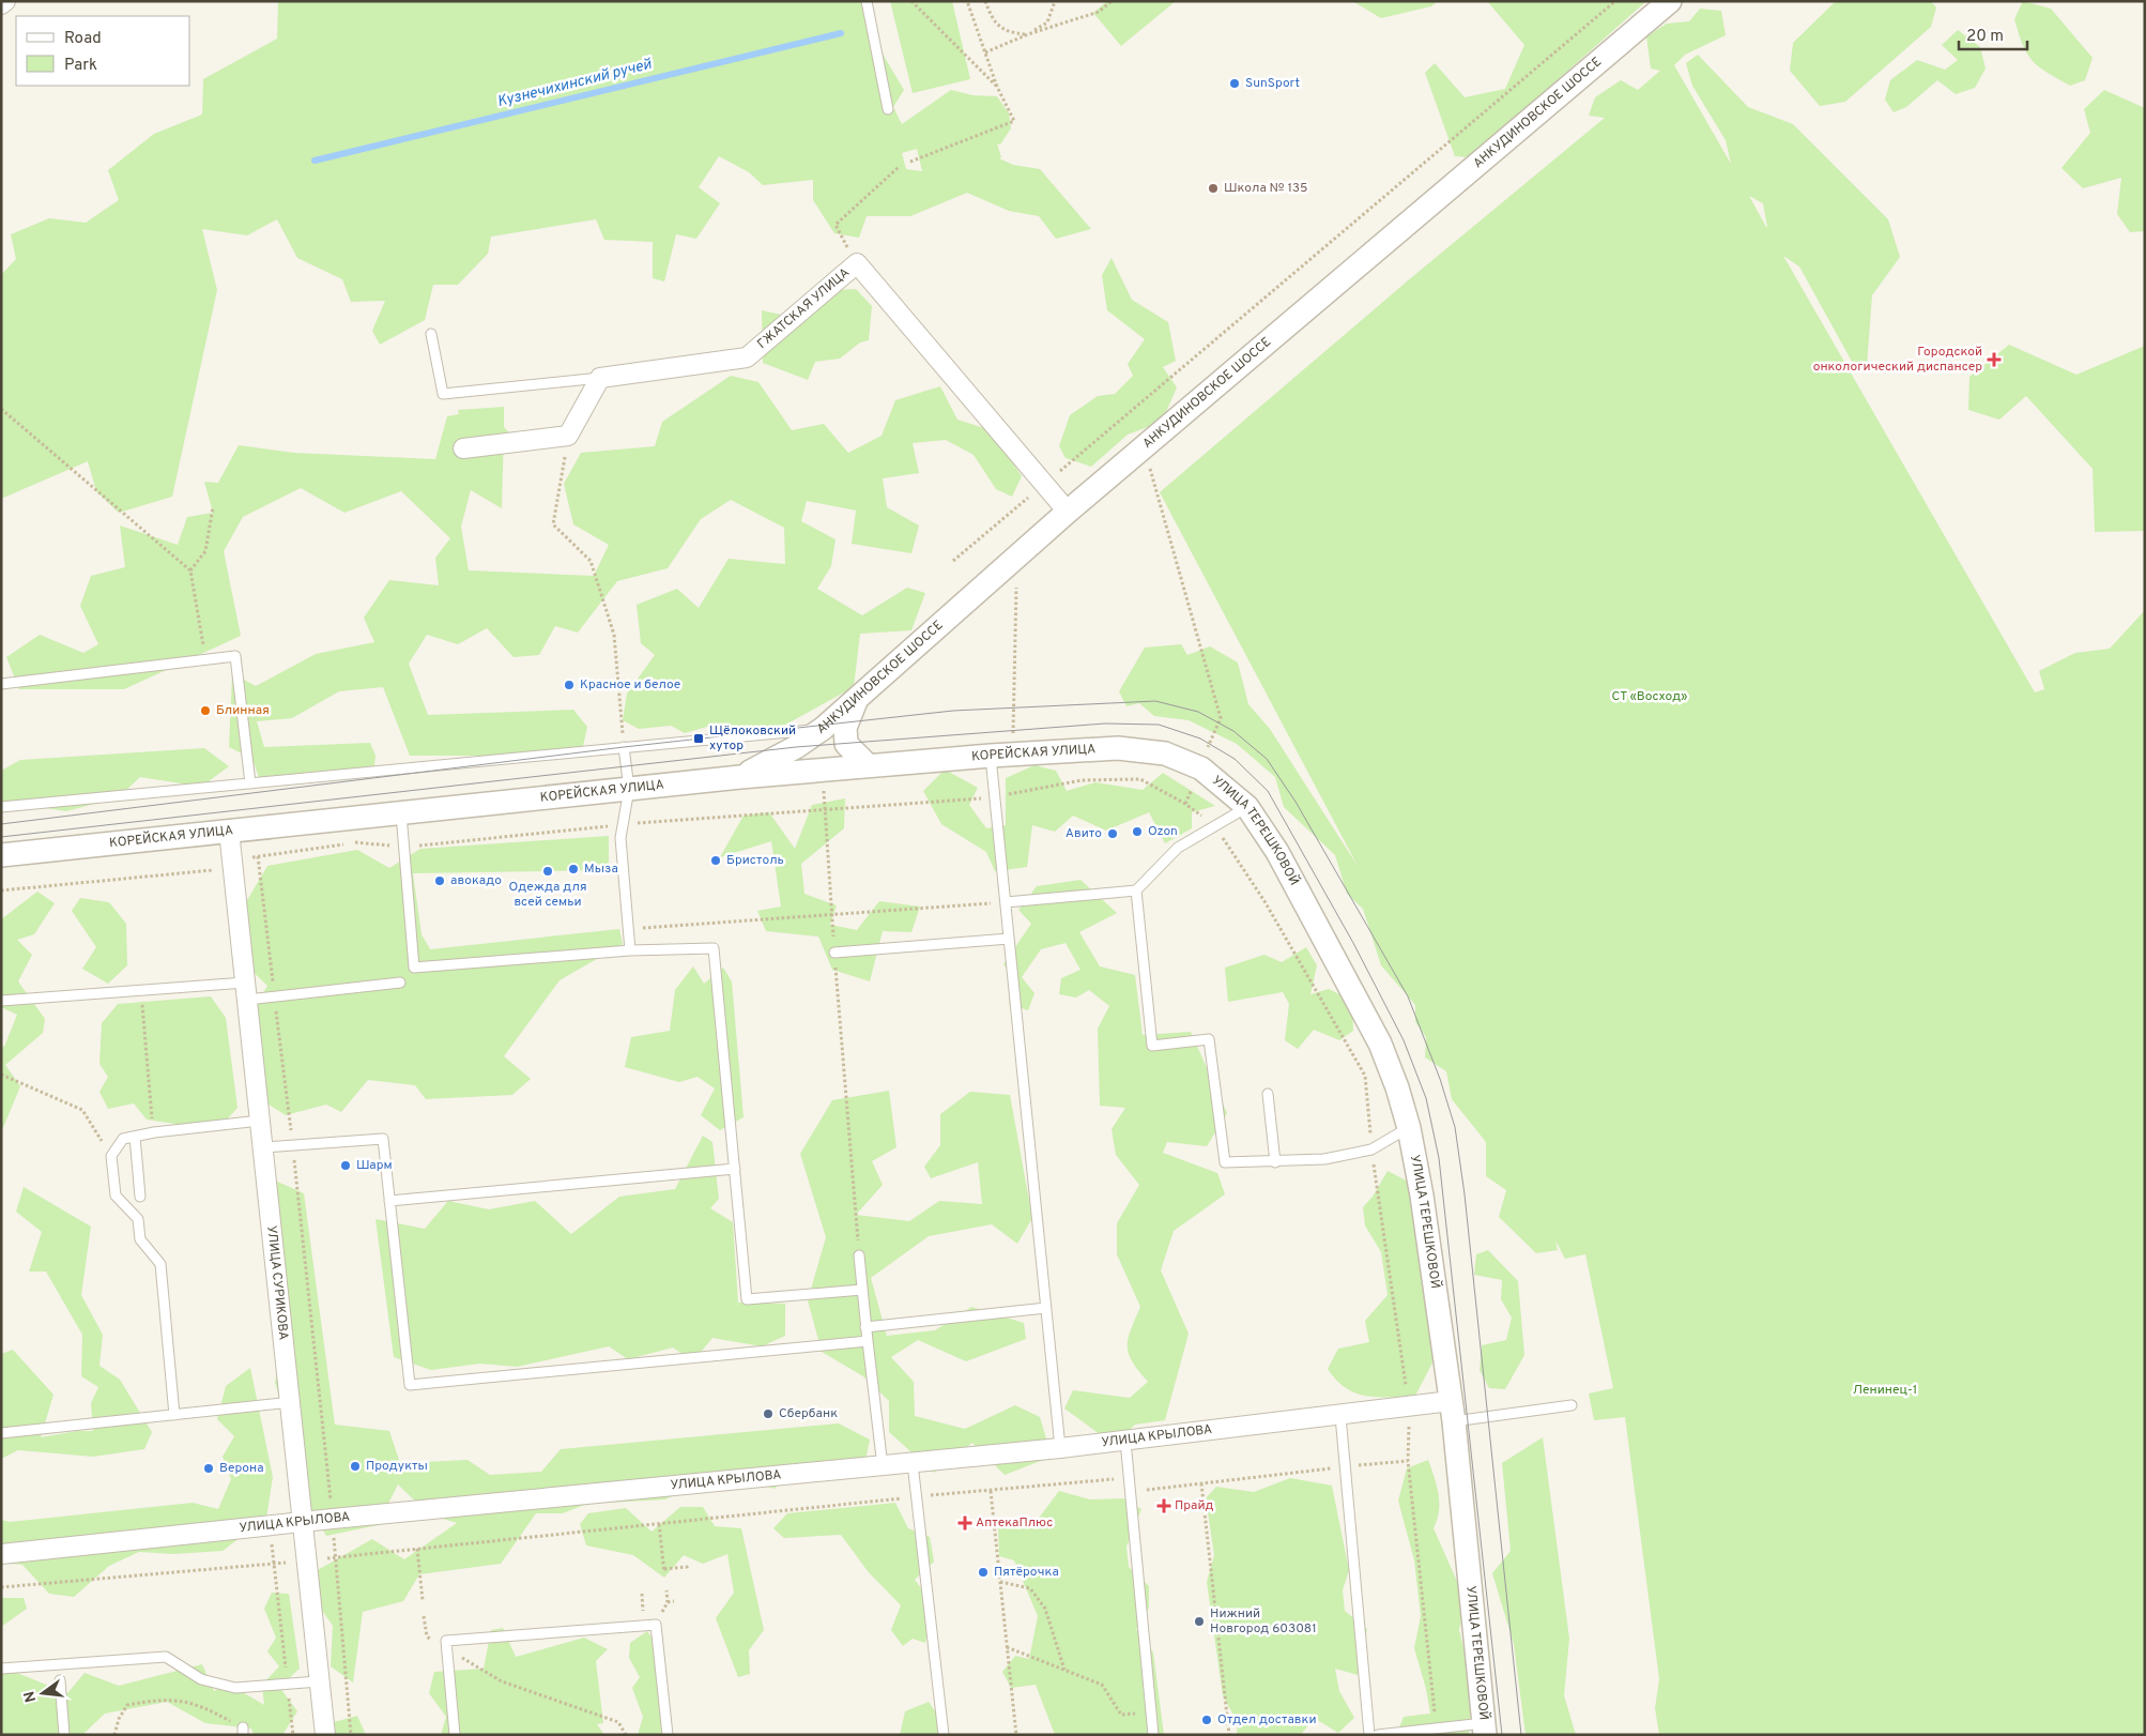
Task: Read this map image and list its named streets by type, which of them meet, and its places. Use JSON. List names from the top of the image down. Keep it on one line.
{"streets":{"street":["АНКУДИНОВСКОЕ ШОССЕ","ГЖАТСКАЯ УЛИЦА","КОРЕЙСКАЯ УЛИЦА","УЛИЦА ТЕРЕШКОВОЙ","УЛИЦА СУРИКОВА","УЛИЦА КРЫЛОВА"]},"crossings":[["АНКУДИНОВСКОЕ ШОССЕ","ГЖАТСКАЯ УЛИЦА"],["АНКУДИНОВСКОЕ ШОССЕ","КОРЕЙСКАЯ УЛИЦА"],["КОРЕЙСКАЯ УЛИЦА","УЛИЦА ТЕРЕШКОВОЙ"],["КОРЕЙСКАЯ УЛИЦА","УЛИЦА СУРИКОВА"],["УЛИЦА ТЕРЕШКОВОЙ","УЛИЦА КРЫЛОВА"],["УЛИЦА СУРИКОВА","УЛИЦА КРЫЛОВА"]],"water":["Кузнечихинский ручей"],"parks":["СТ «Восход»","Ленинец-1"],"places":{"other":["SunSport","Школа № 135","Красное и белое","Блинная","Ozon","Авито","Бристоль","Мыза","Одежда для всей семьи","авокадо","Шарм","Сбербанк","Продукты","Верона","Пятёрочка","Нижний Новгород 603081","Отдел доставки"],"health":["Городской онкологический диспансер","Прайд","АптекаПлюс"],"transit":["Щёлоковский хутор"]},"legend":["Road","Park"],"scale_bar":"20 m","north":"left"}
